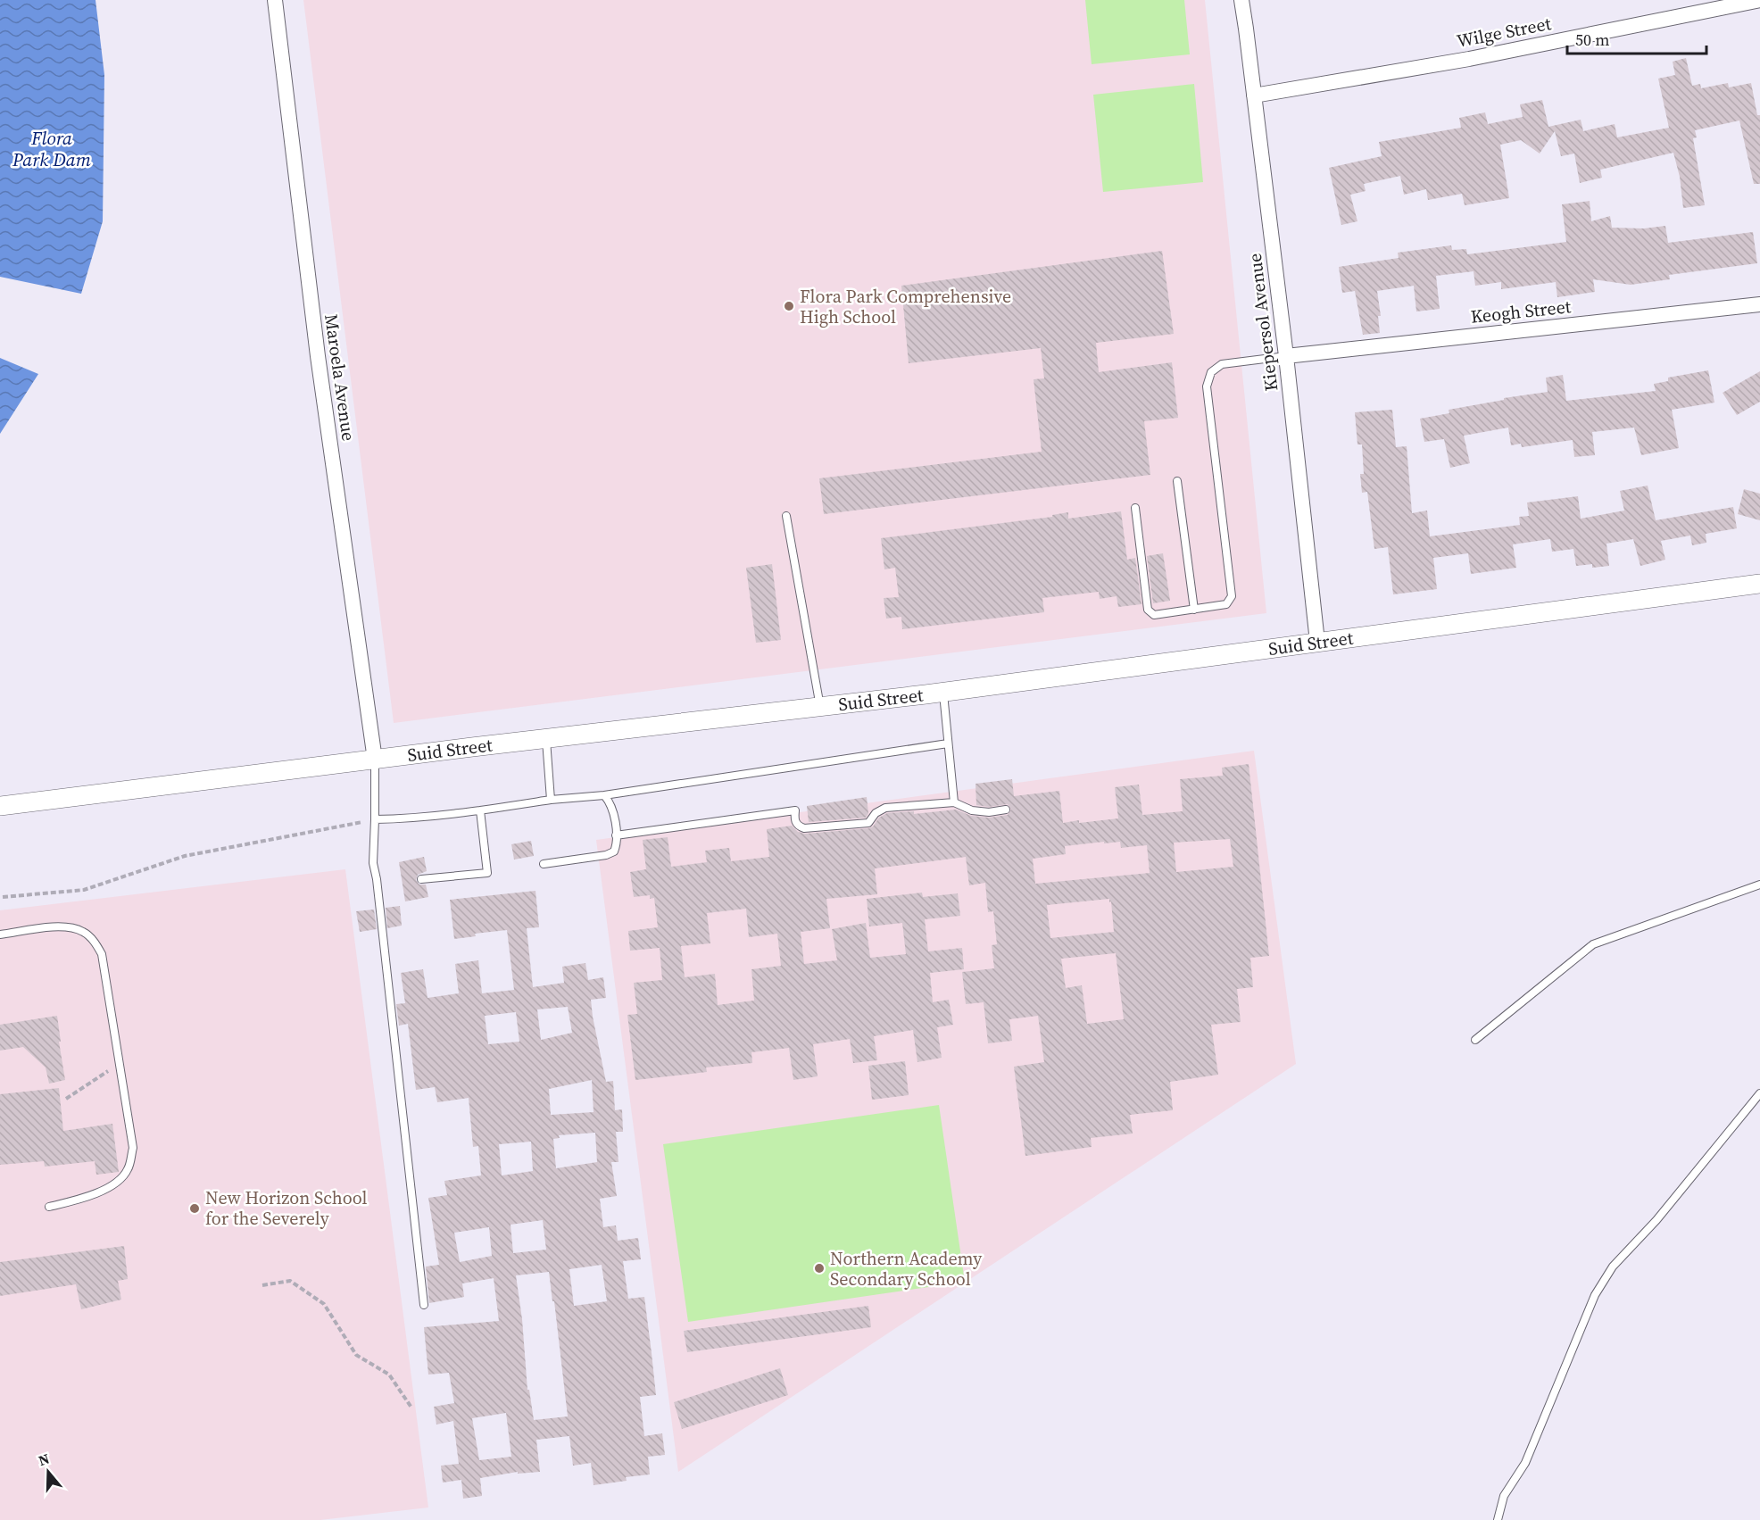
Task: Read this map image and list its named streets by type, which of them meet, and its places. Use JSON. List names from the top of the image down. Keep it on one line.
{"streets":{"street":["Wilge Street","Keogh Street","Kiepersol Avenue","Maroela Avenue","Suid Street"]},"crossings":[["Wilge Street","Kiepersol Avenue"],["Keogh Street","Kiepersol Avenue"],["Kiepersol Avenue","Suid Street"],["Maroela Avenue","Suid Street"]],"water":["Flora Park Dam"],"places":["Flora Park Comprehensive High School","New Horizon School for the Severely","Northern Academy Secondary School"],"scale_bar":"50 m","north":"top"}
